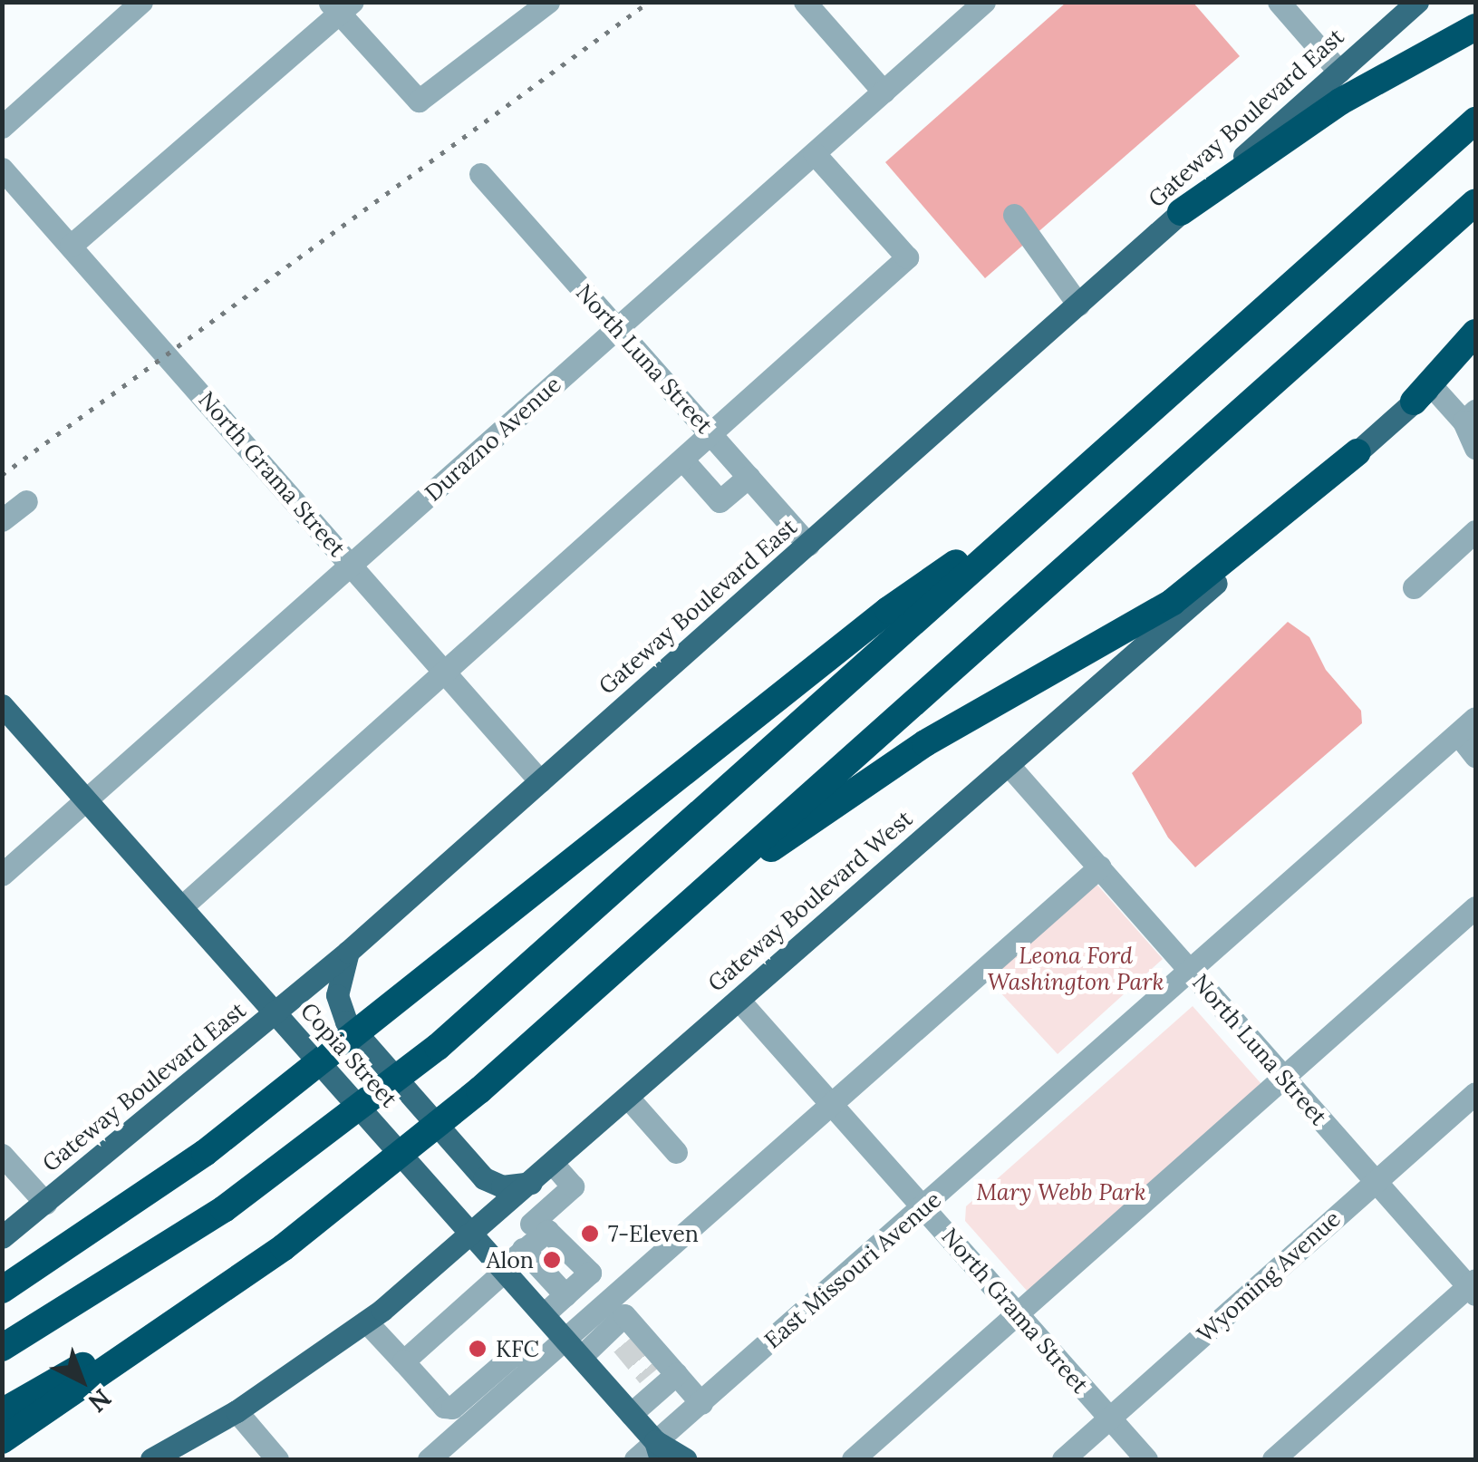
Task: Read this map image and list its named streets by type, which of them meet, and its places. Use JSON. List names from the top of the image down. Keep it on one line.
{"streets":{"main road":["Gateway Boulevard East","Gateway Boulevard West","Copia Street"],"street":["North Luna Street","Durazno Avenue","North Grama Street","East Missouri Avenue","Wyoming Avenue"]},"crossings":[["Gateway Boulevard East","North Luna Street"],["Gateway Boulevard East","North Grama Street"],["Gateway Boulevard East","Copia Street"],["North Luna Street","Durazno Avenue"],["North Luna Street","Gateway Boulevard West"],["North Luna Street","East Missouri Avenue"],["North Luna Street","Wyoming Avenue"],["Durazno Avenue","North Grama Street"],["Durazno Avenue","Copia Street"],["North Grama Street","Gateway Boulevard West"],["North Grama Street","East Missouri Avenue"],["North Grama Street","Wyoming Avenue"],["Gateway Boulevard West","Copia Street"],["Copia Street","East Missouri Avenue"]],"parks":["Leona Ford Washington Park","Mary Webb Park"],"places":["7-Eleven","Alon","KFC"],"north":"bottom right"}
